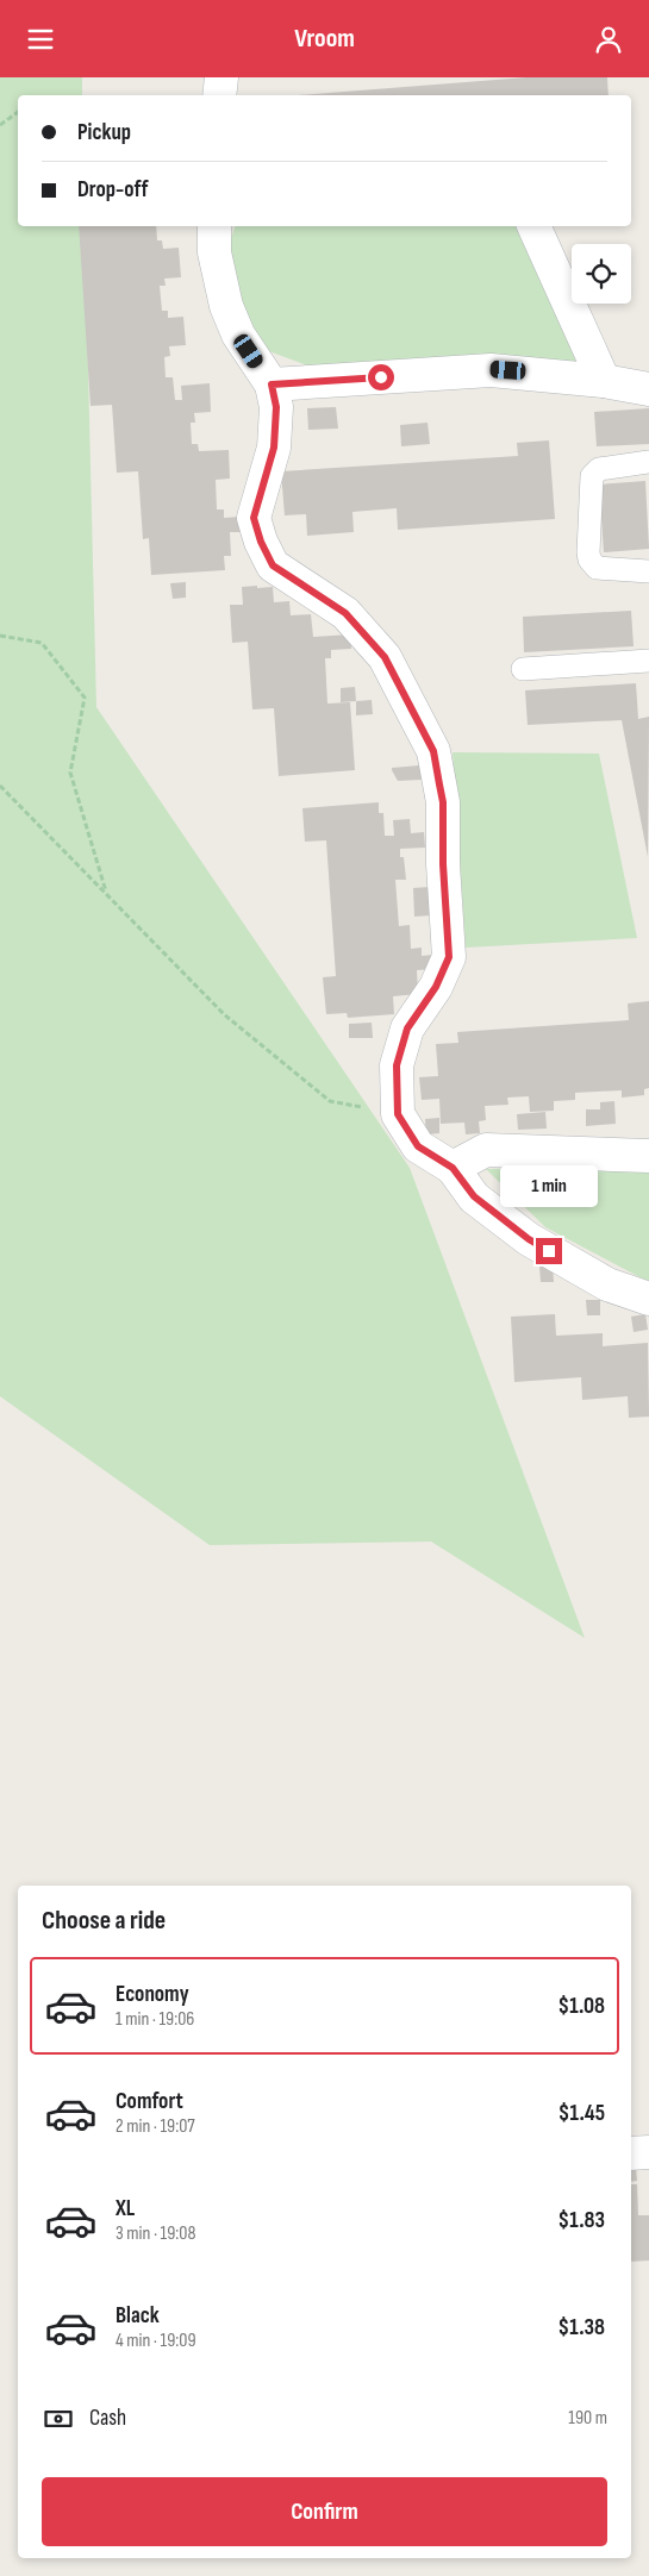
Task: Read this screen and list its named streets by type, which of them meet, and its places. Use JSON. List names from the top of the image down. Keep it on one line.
{"page":{"header":"Vroom","banner":["Pickup","Drop-off"],"bubble":"1 min","heading":"Choose a ride","list":[{"name":"Economy","note":"1 min · 19:06","value":"$1.08"},{"name":"Comfort","note":"2 min · 19:07","value":"$1.45"},{"name":"XL","note":"3 min · 19:08","value":"$1.83"},{"name":"Black","note":"4 min · 19:09","value":"$1.38"}],"pay":["Cash","190 m"],"buttons":"Confirm"}}
